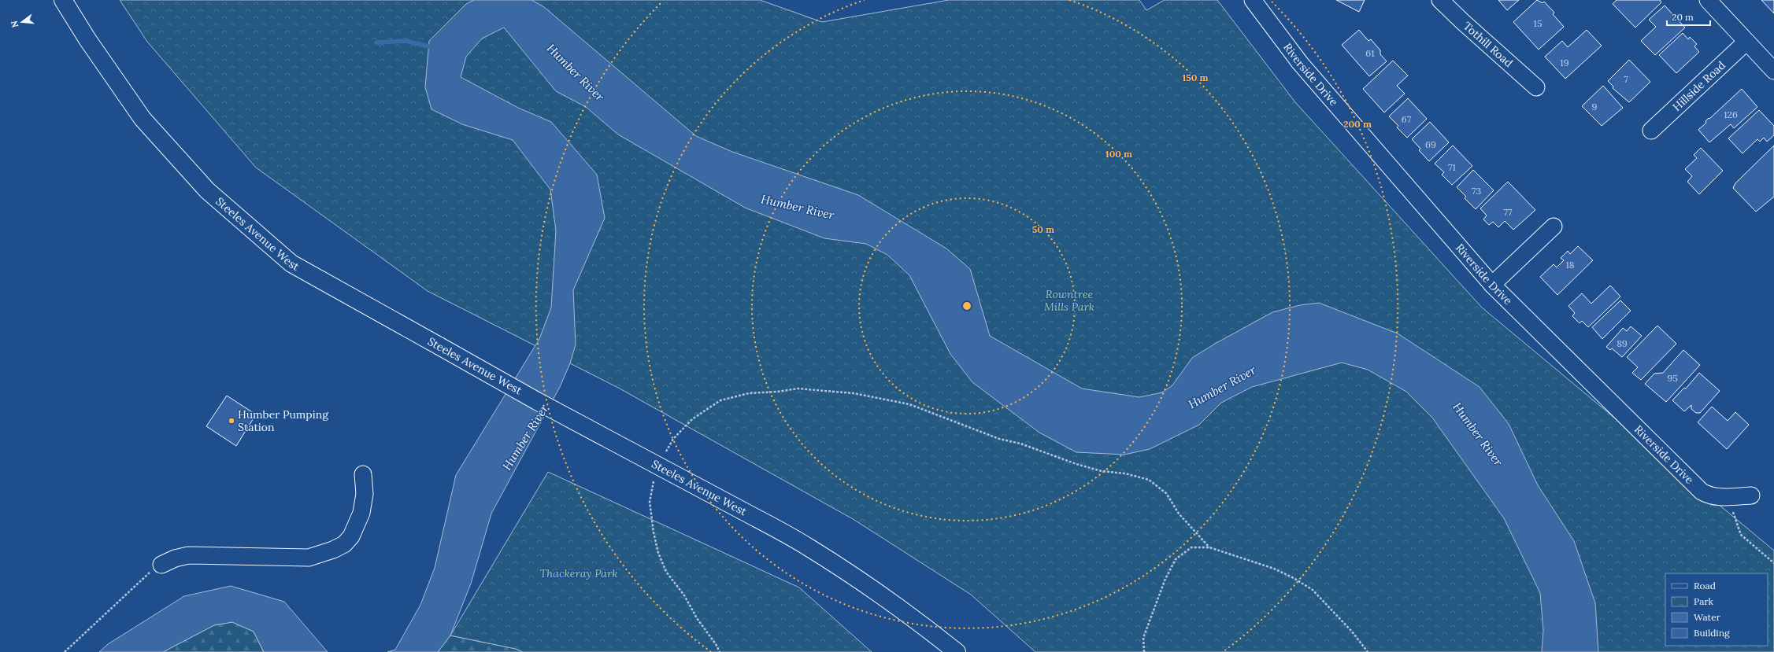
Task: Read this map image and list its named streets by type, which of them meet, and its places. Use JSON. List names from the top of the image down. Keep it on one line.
{"streets":{"main road":["Steeles Avenue West"],"street":["Tothill Road","Riverside Drive","Hillside Road"]},"water":["Humber River"],"parks":["Rowntree Mills Park","Thackeray Park"],"places":["Humber Pumping Station"],"house_numbers":["15","61","19","7","9","126","67","69","71","73","77","18","89","95"],"legend":["Road","Park","Water","Building"],"scale_bar":"20 m","north":"left","rings":["150 m","200 m","100 m","50 m"]}
